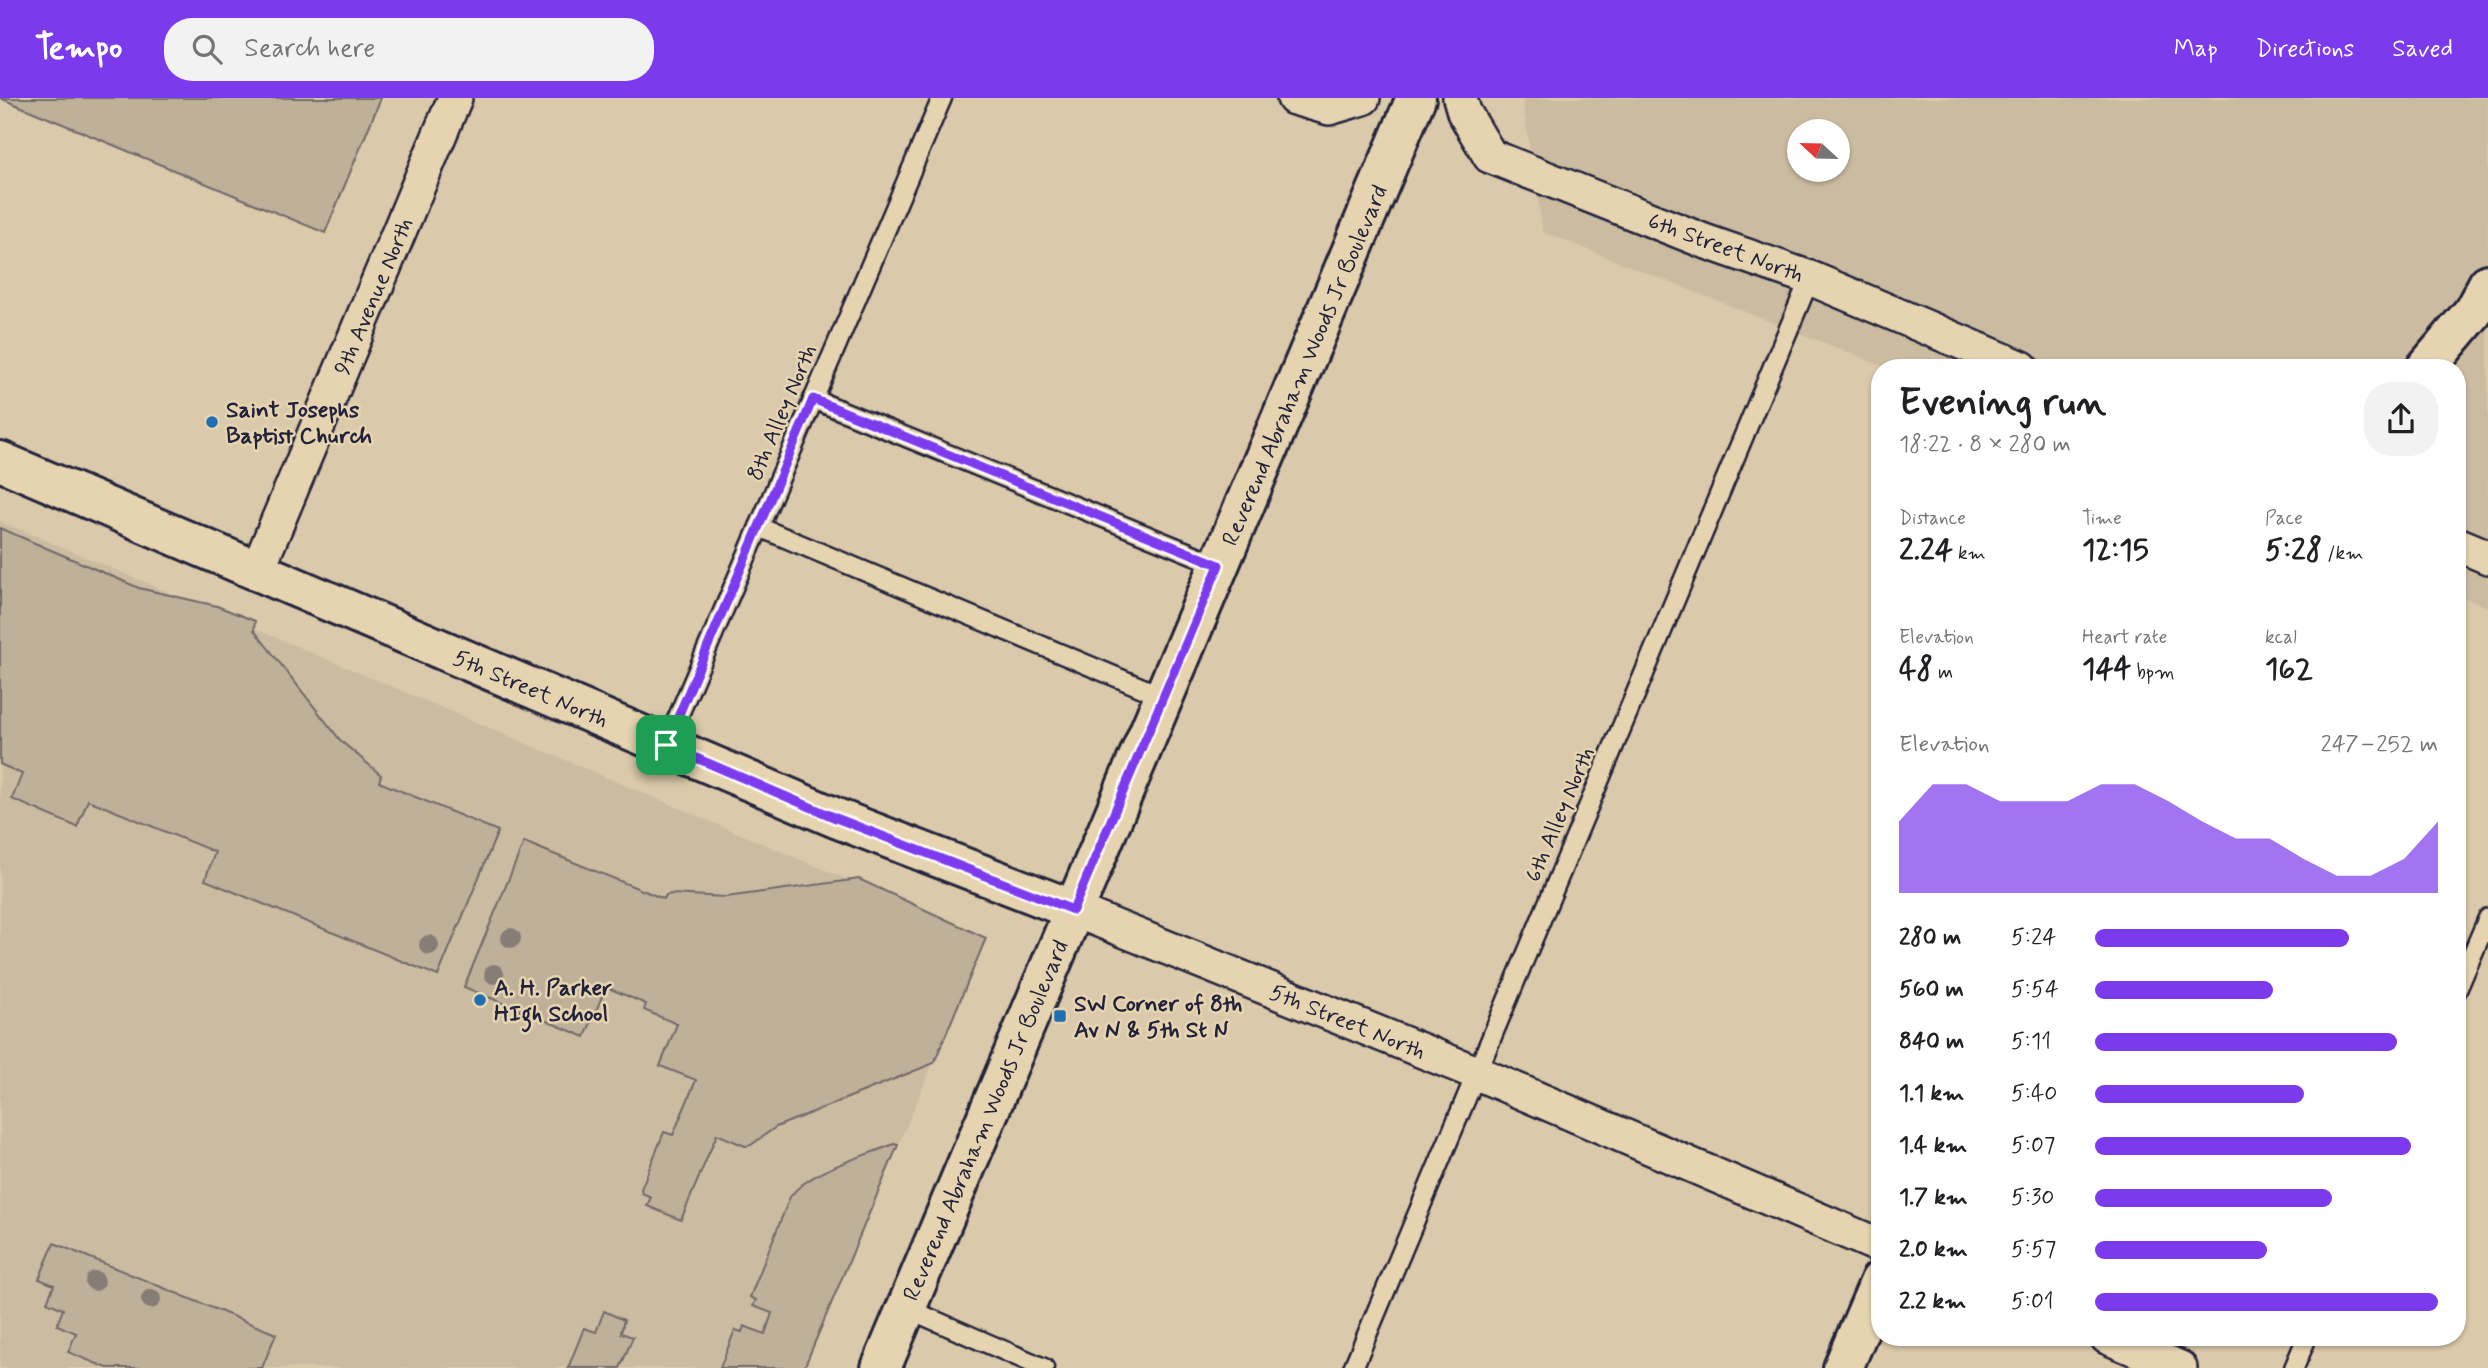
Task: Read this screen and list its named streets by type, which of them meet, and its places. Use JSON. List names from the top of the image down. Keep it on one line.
{"streets":{"main road":["Reverend Abraham Woods Jr Boulevard","5th Street North"],"street":["6th Street North","9th Avenue North"],"lane":["8th Alley North","6th Alley North"]},"crossings":[["6th Street North","6th Alley North"],["9th Avenue North","5th Street North"],["Reverend Abraham Woods Jr Boulevard","5th Street North"],["8th Alley North","5th Street North"],["5th Street North","6th Alley North"]],"places":{"other":["Saint Josephs Baptist Church","A. H. Parker HIgh School"],"transit":["SW Corner of 8th Av N & 5th St N"]},"north":"left","page":{"header":"Tempo","search":"Search here","nav":["Map","Directions","Saved"],"heading":["Evening run","18:22 · 8 × 280 m"],"stats":[["Distance","2.24 km"],["Time","12:15"],["Pace","5:28 /km"],["Elevation","48 m"],["Heart rate","144 bpm"],["kcal","162"]],"chart":["Elevation","247–252 m"],"list":[{"name":"280 m","note":"5:24"},{"name":"560 m","note":"5:54"},{"name":"840 m","note":"5:11"},{"name":"1.1 km","note":"5:40"},{"name":"1.4 km","note":"5:07"},{"name":"1.7 km","note":"5:30"},{"name":"2.0 km","note":"5:57"},{"name":"2.2 km","note":"5:01"}]}}
